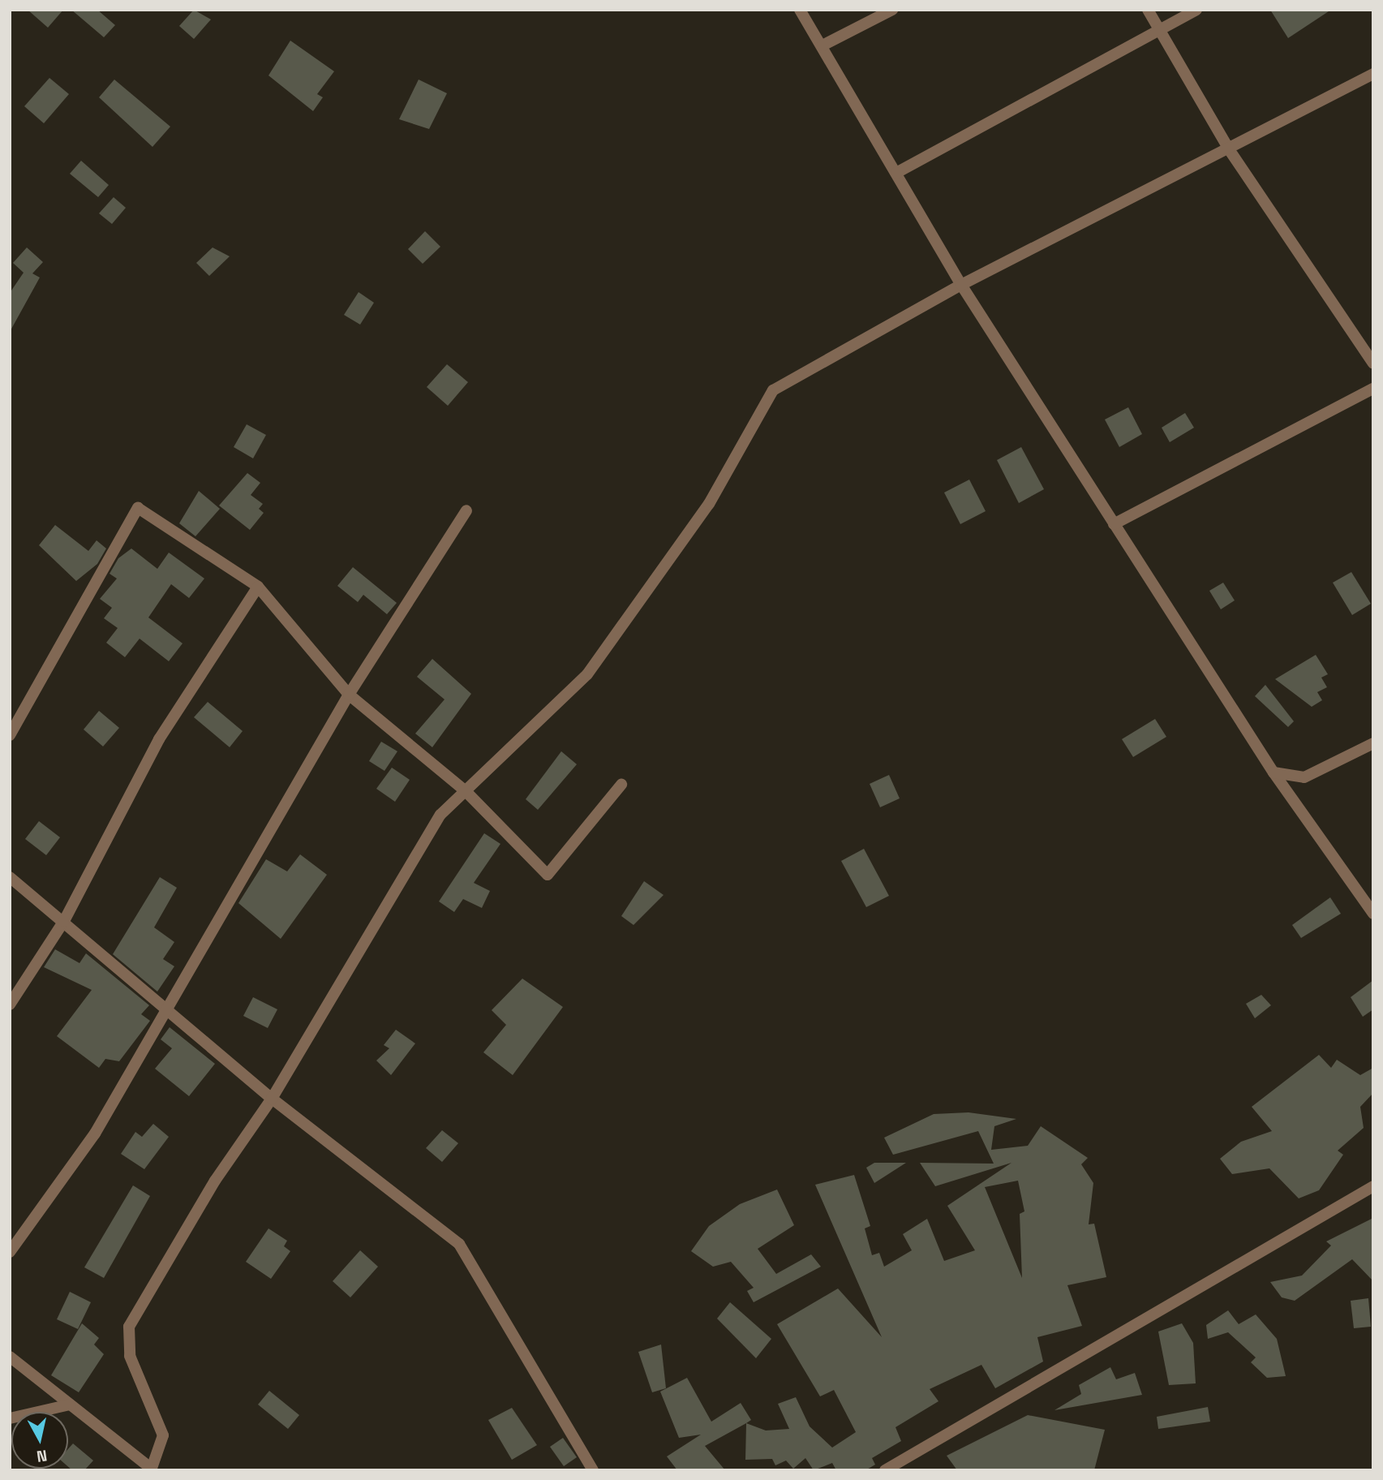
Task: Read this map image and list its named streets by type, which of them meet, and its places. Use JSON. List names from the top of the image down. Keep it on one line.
{"north":"bottom"}
